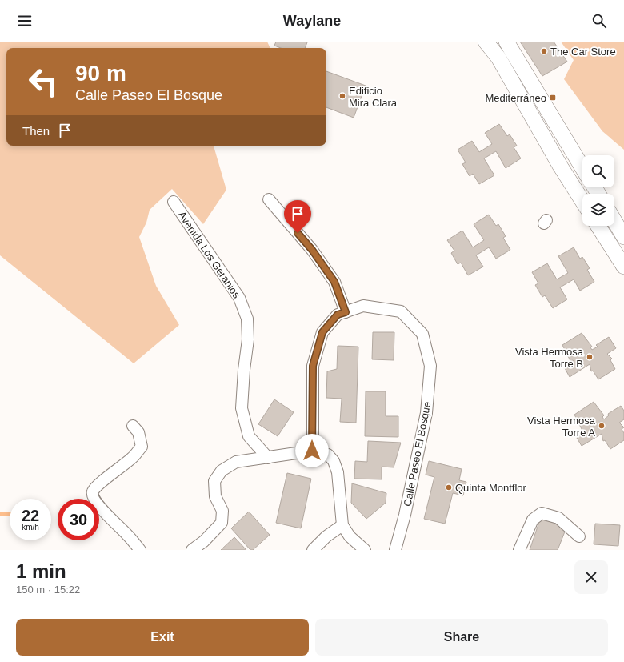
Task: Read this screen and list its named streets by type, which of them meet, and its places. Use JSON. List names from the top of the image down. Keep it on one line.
{"streets":{"street":["Avenida Los Geranios","Calle Paseo El Bosque"]},"places":{"other":["The Car Store","Edificio Mira Clara","Vista Hermosa Torre B","Vista Hermosa Torre A","Quinta Montflor"],"transit":["Mediterráneo"]},"page":{"header":"Waylane","turn":["90 m","Calle Paseo El Bosque"],"then":"Then","speed":"22 km/h","limit":"30","heading":["1 min","150 m · 15:22"],"buttons":["Exit","Share"]}}
